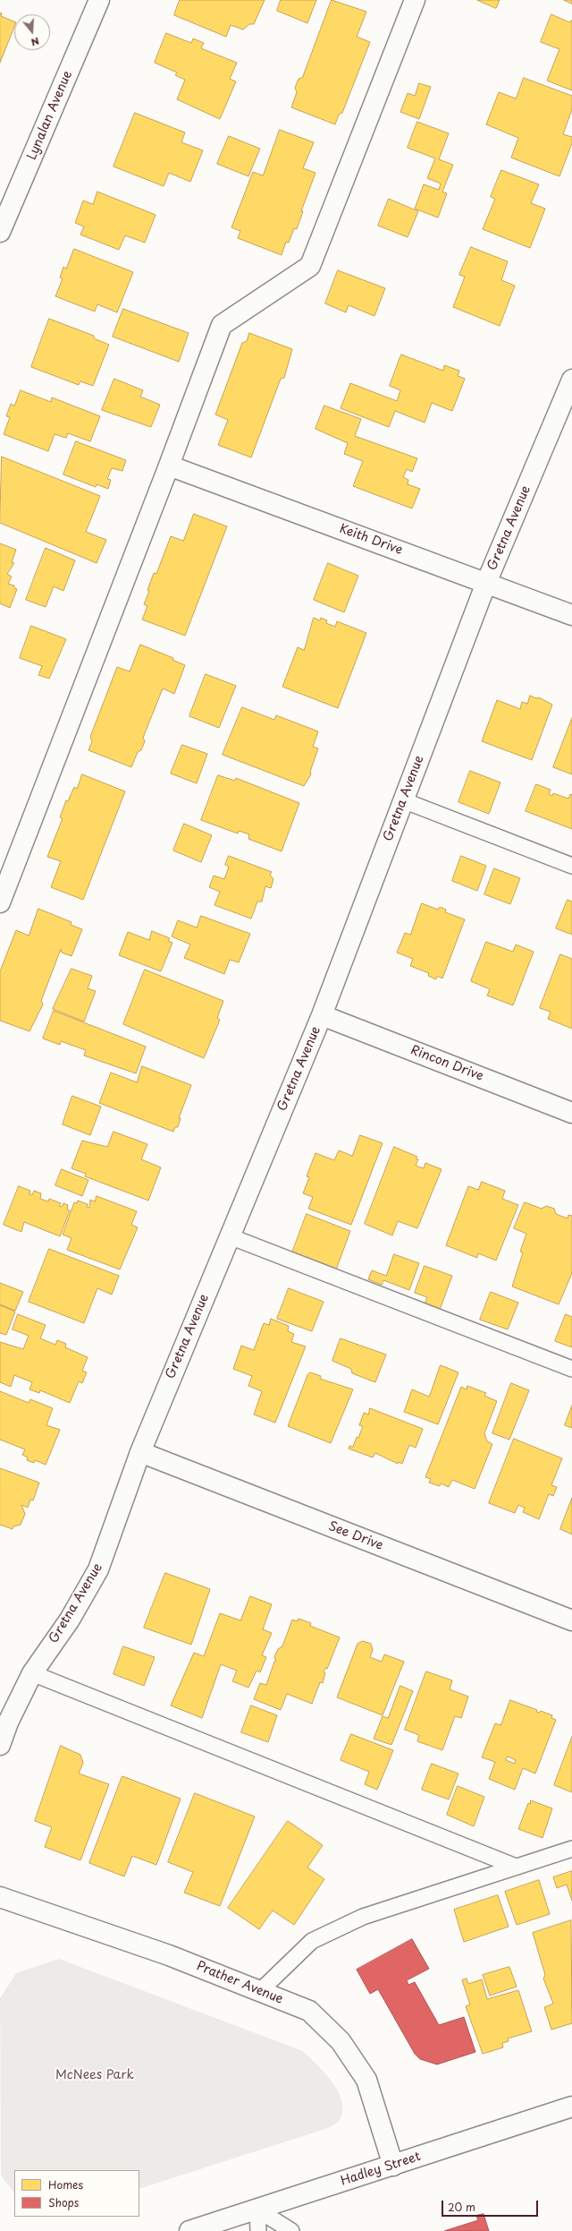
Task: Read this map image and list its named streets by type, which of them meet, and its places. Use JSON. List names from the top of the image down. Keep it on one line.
{"streets":{"street":["Lynalan Avenue","Gretna Avenue","Keith Drive","Rincon Drive","See Drive","Prather Avenue","Hadley Street"]},"crossings":[["Gretna Avenue","Keith Drive"],["Gretna Avenue","Rincon Drive"],["Gretna Avenue","See Drive"],["Prather Avenue","Hadley Street"]],"parks":["McNees Park"],"legend":["Homes","Shops"],"scale_bar":"20 m","north":"bottom"}
